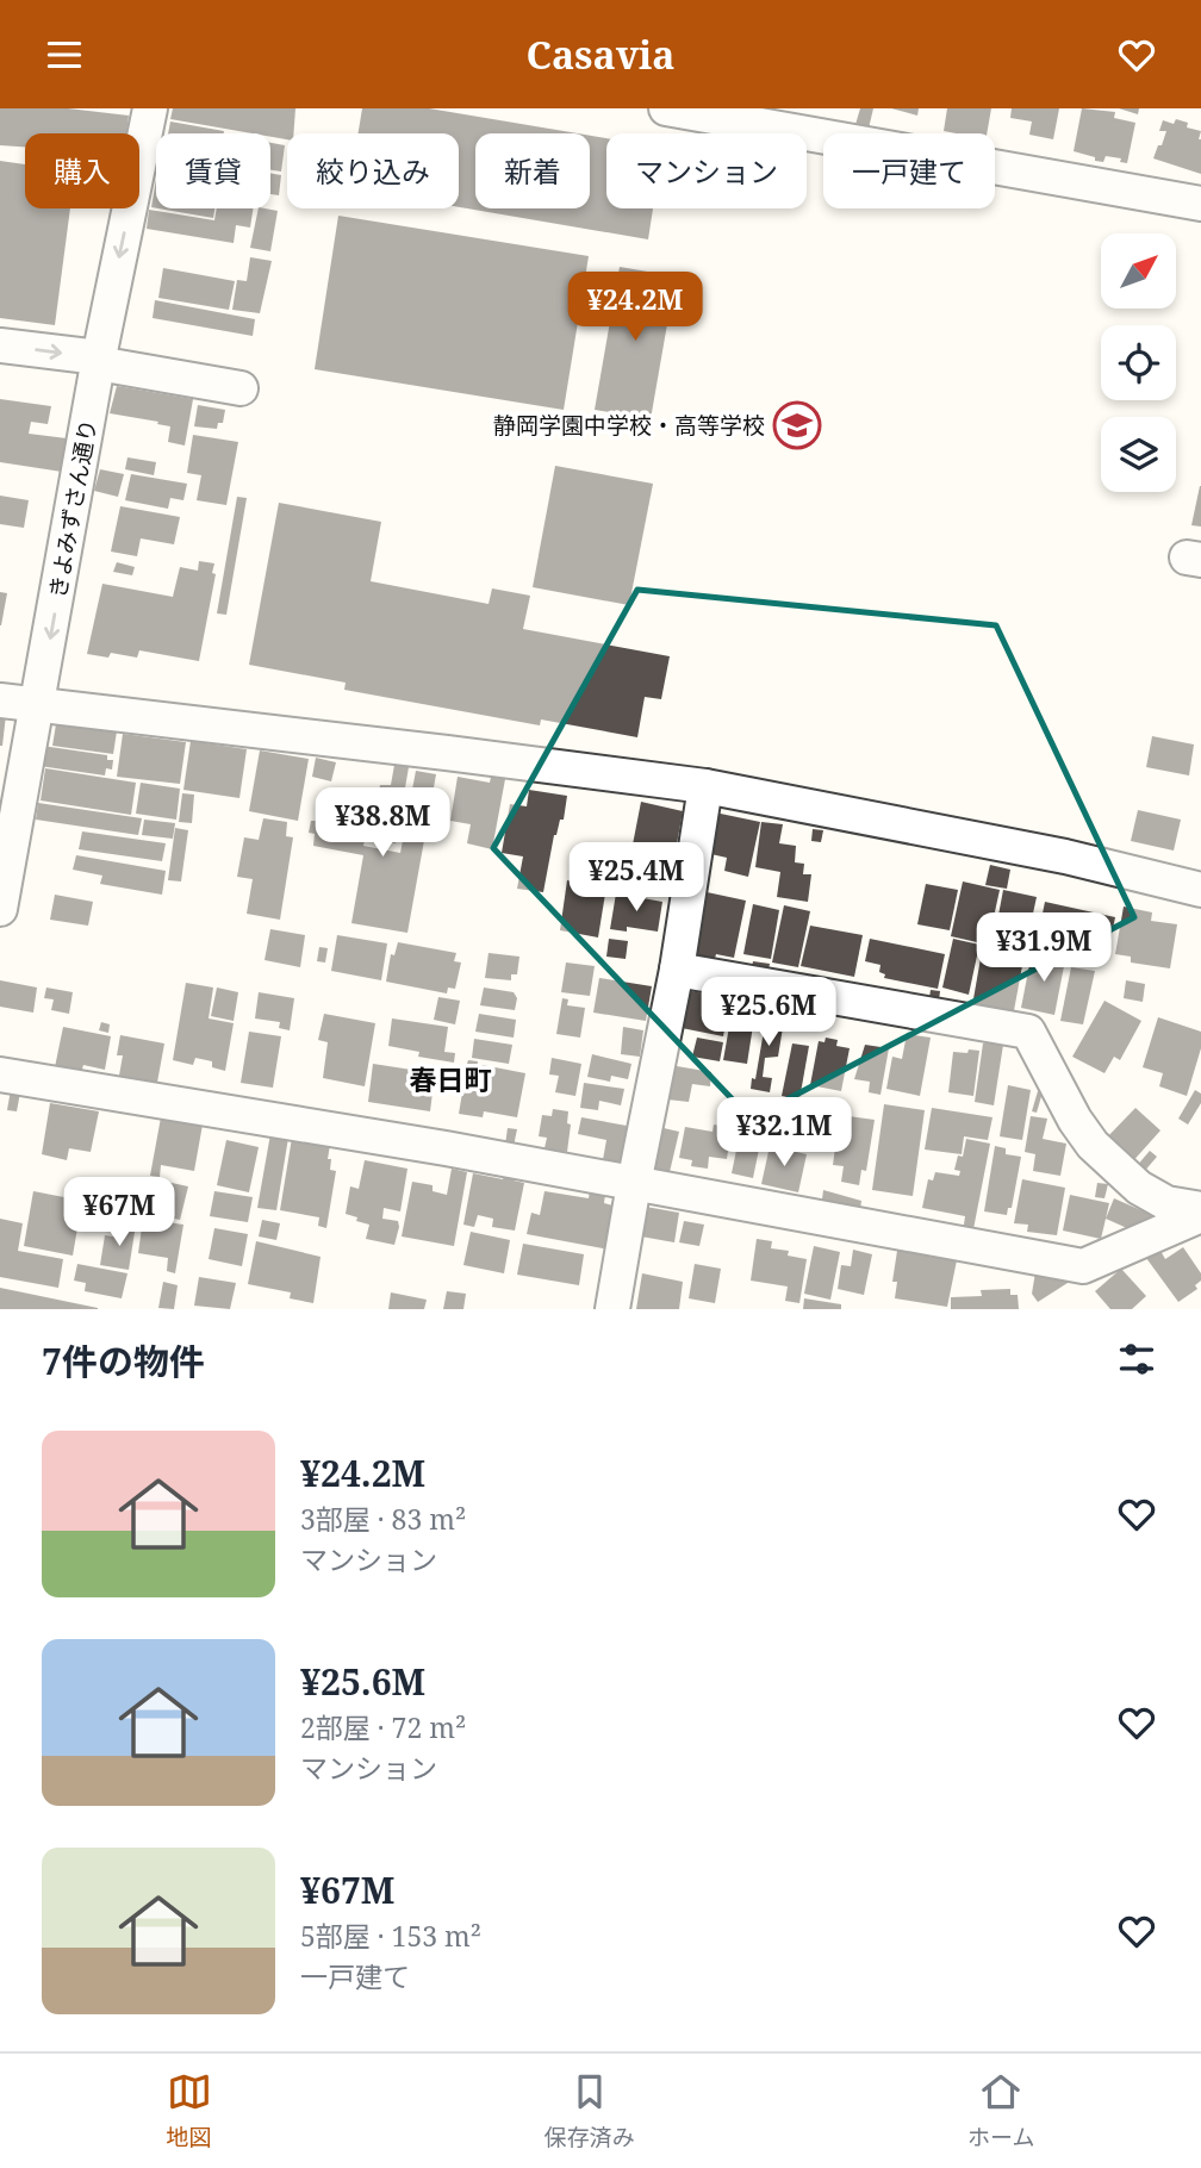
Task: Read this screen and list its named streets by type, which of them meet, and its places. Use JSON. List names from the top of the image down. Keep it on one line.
{"streets":{"street":["きよみずさん通り"]},"one_way":["きよみずさん通り"],"districts":["春日町"],"places":{"school or university":["静岡学園中学校・高等学校"]},"north":"top right","page":{"header":"Casavia","chip":["購入","賃貸","絞り込み","新着","マンション","一戸建て"],"price":["¥24.2M","¥38.8M","¥25.4M","¥31.9M","¥25.6M","¥32.1M","¥67M"],"heading":"7件の物件","list":[{"name":"¥24.2M","note":"3部屋 · 83 m² · マンション"},{"name":"¥25.6M","note":"2部屋 · 72 m² · マンション"},{"name":"¥67M","note":"5部屋 · 153 m² · 一戸建て"}],"tabs":["地図","保存済み","ホーム"]}}
